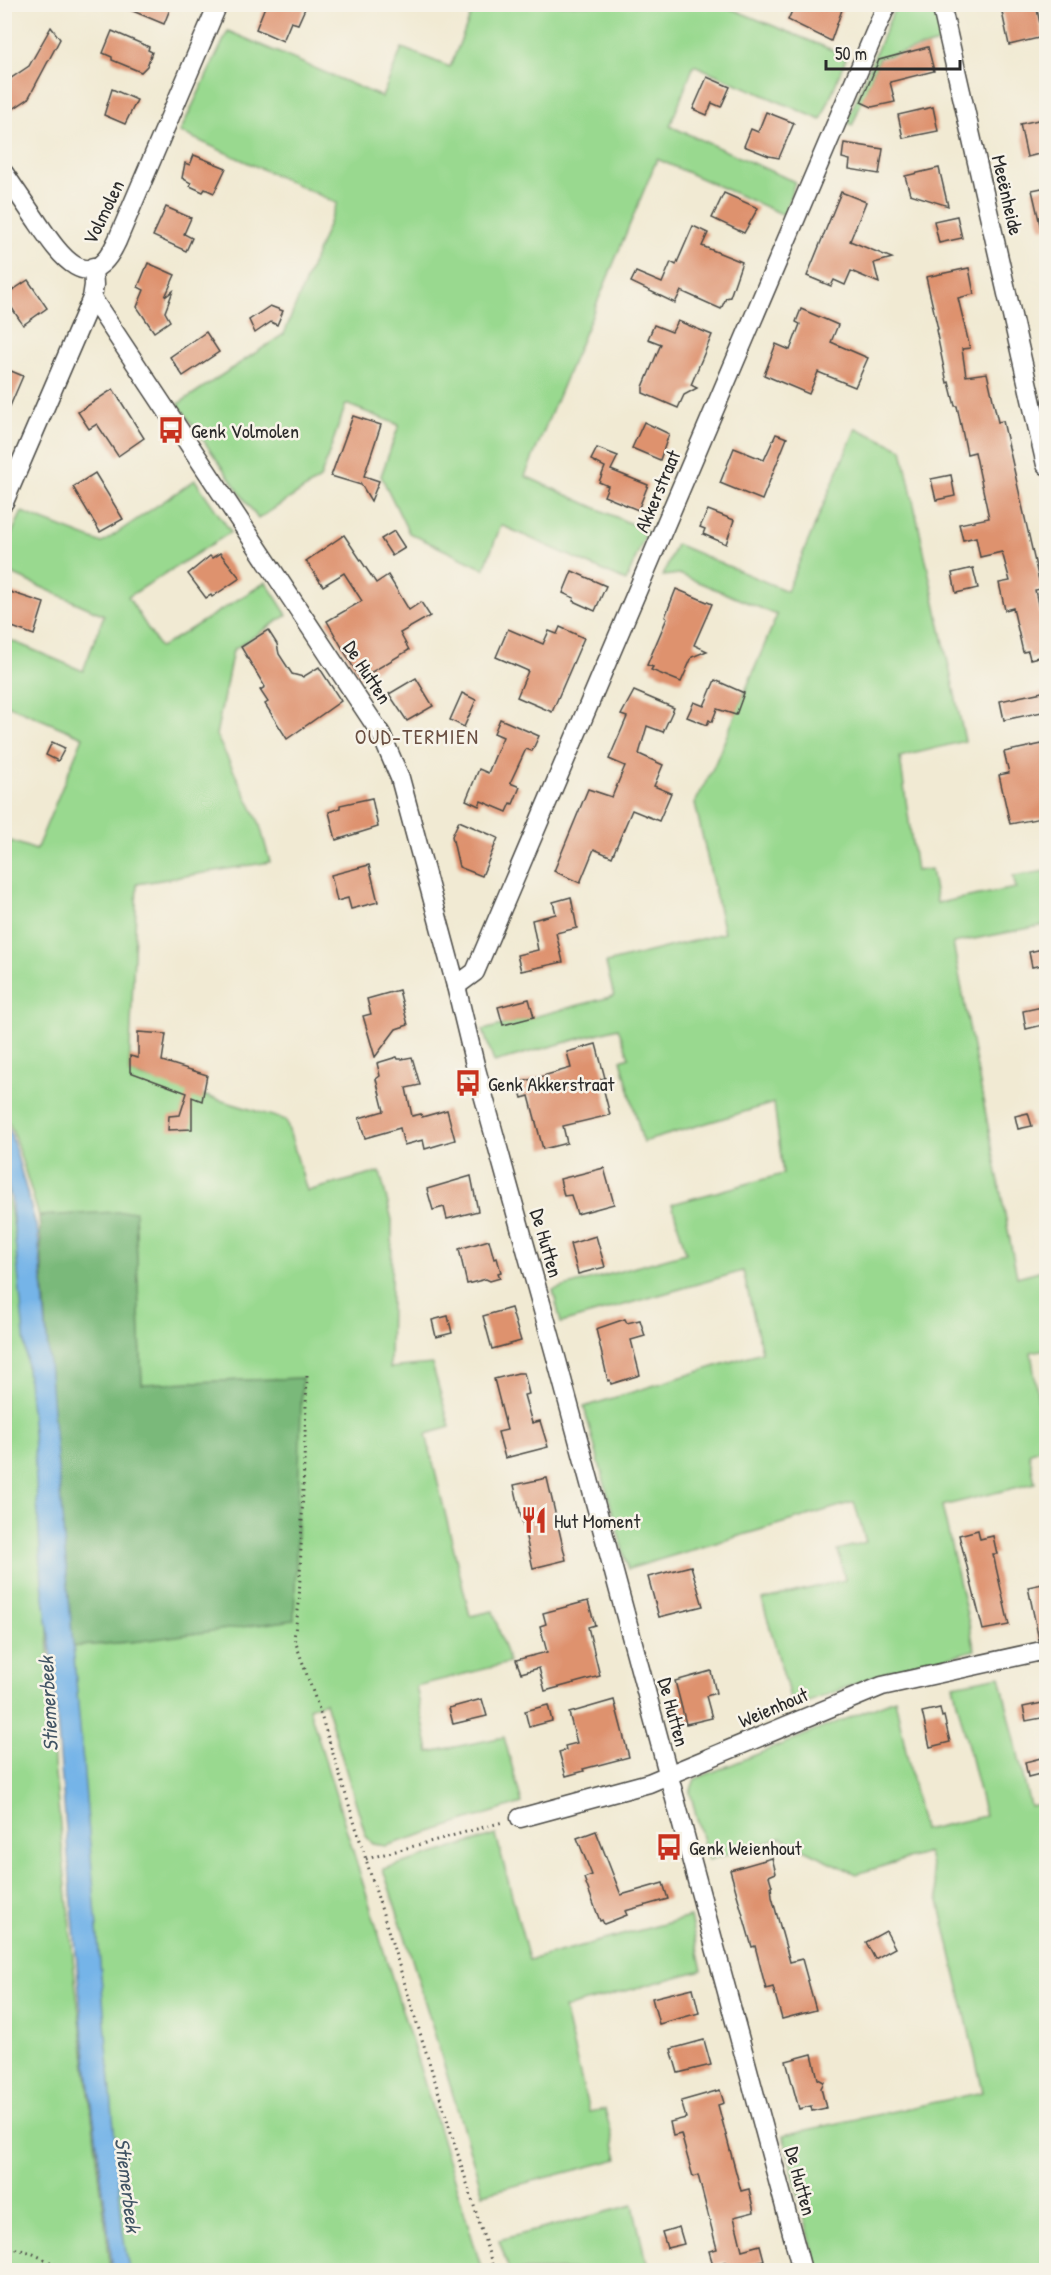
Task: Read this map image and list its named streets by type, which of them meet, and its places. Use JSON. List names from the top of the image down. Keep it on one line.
{"streets":{"street":["Meeënheide","Volmolen","Akkerstraat","De Hutten","Weienhout"]},"crossings":[["Volmolen","De Hutten"],["Akkerstraat","De Hutten"],["De Hutten","Weienhout"]],"districts":["OUD-TERMIEN"],"water":["Stiemerbeek"],"places":{"bus stop":["Genk Volmolen","Genk Akkerstraat","Genk Weienhout"],"restaurant":["Hut Moment"]},"scale_bar":"50 m"}
